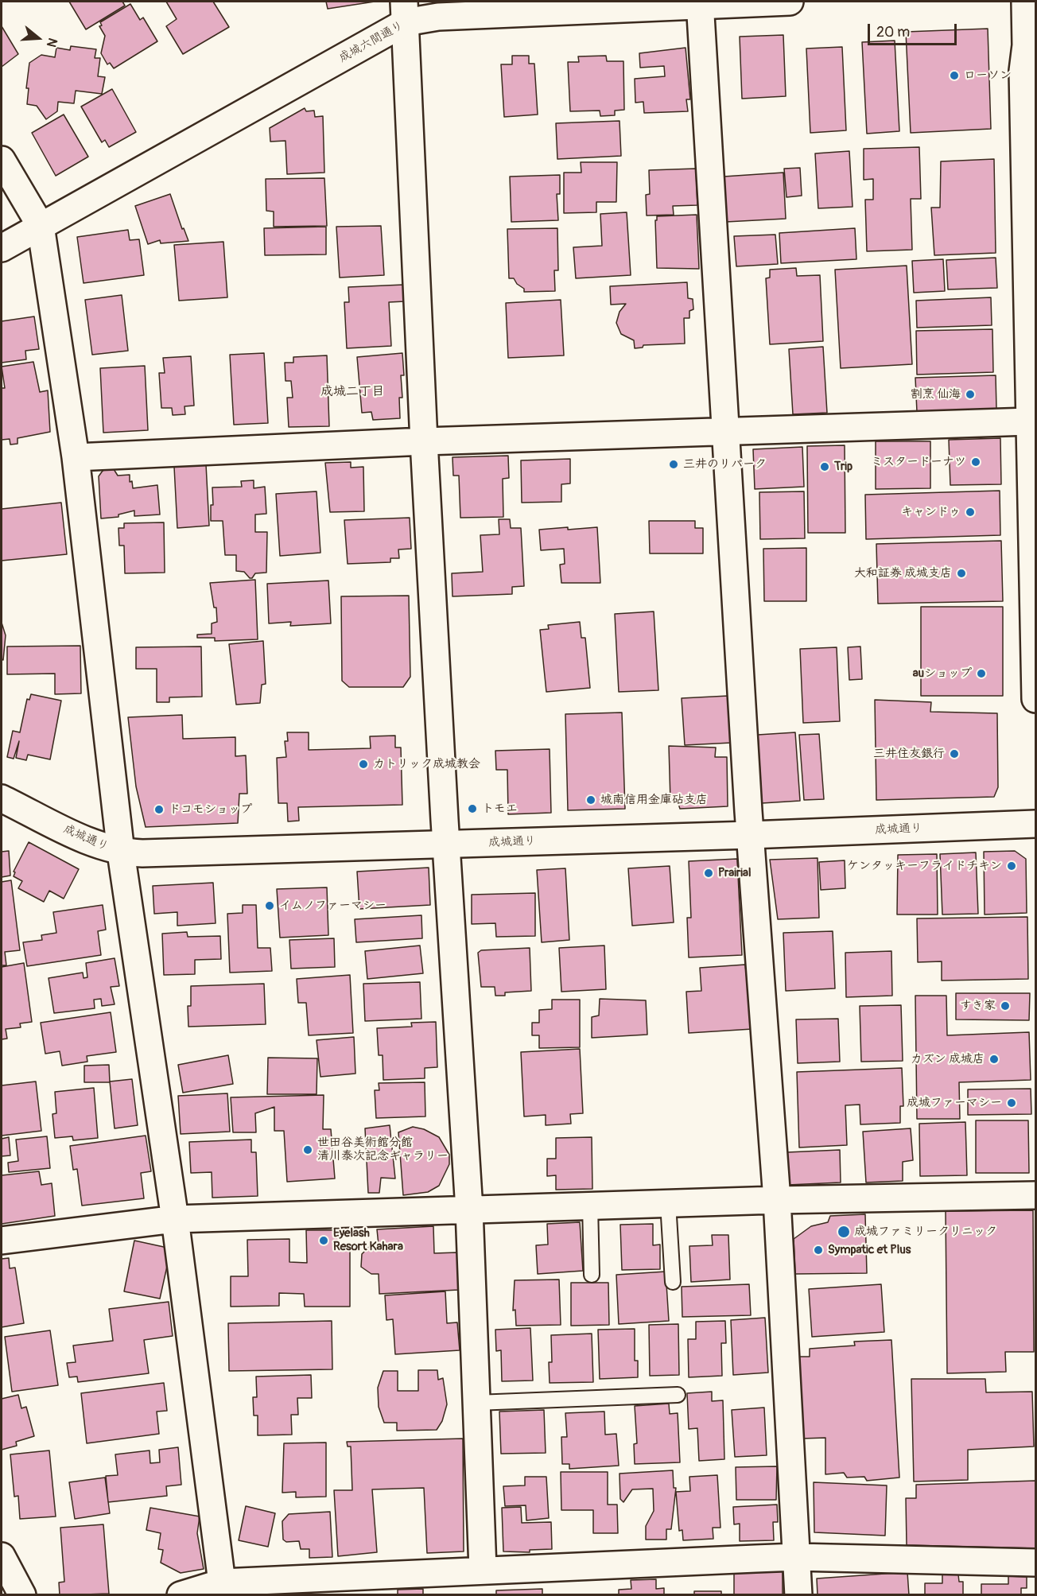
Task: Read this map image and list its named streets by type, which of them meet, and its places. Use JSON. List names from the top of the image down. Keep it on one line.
{"streets":{"street":["成城六間通り","成城通り"]},"districts":["成城二丁目"],"places":["ローソン","割烹 仙海","ミスタードーナツ","三井のリパーク","Trip","キャンドゥ","大和証券 成城支店","auショップ","三井住友銀行","カトリック成城教会","城南信用金庫砧支店","トモエ","ドコモショップ","ケンタッキーフライドチキン","Prairial","イムノファーマシー","すき家","カズン 成城店","成城ファーマシー","世田谷美術館分館 清川泰次記念ギャラリー","成城ファミリークリニック","Eyelash Resort Kahara","Sympatic et Plus"],"scale_bar":"20 m","north":"right"}
